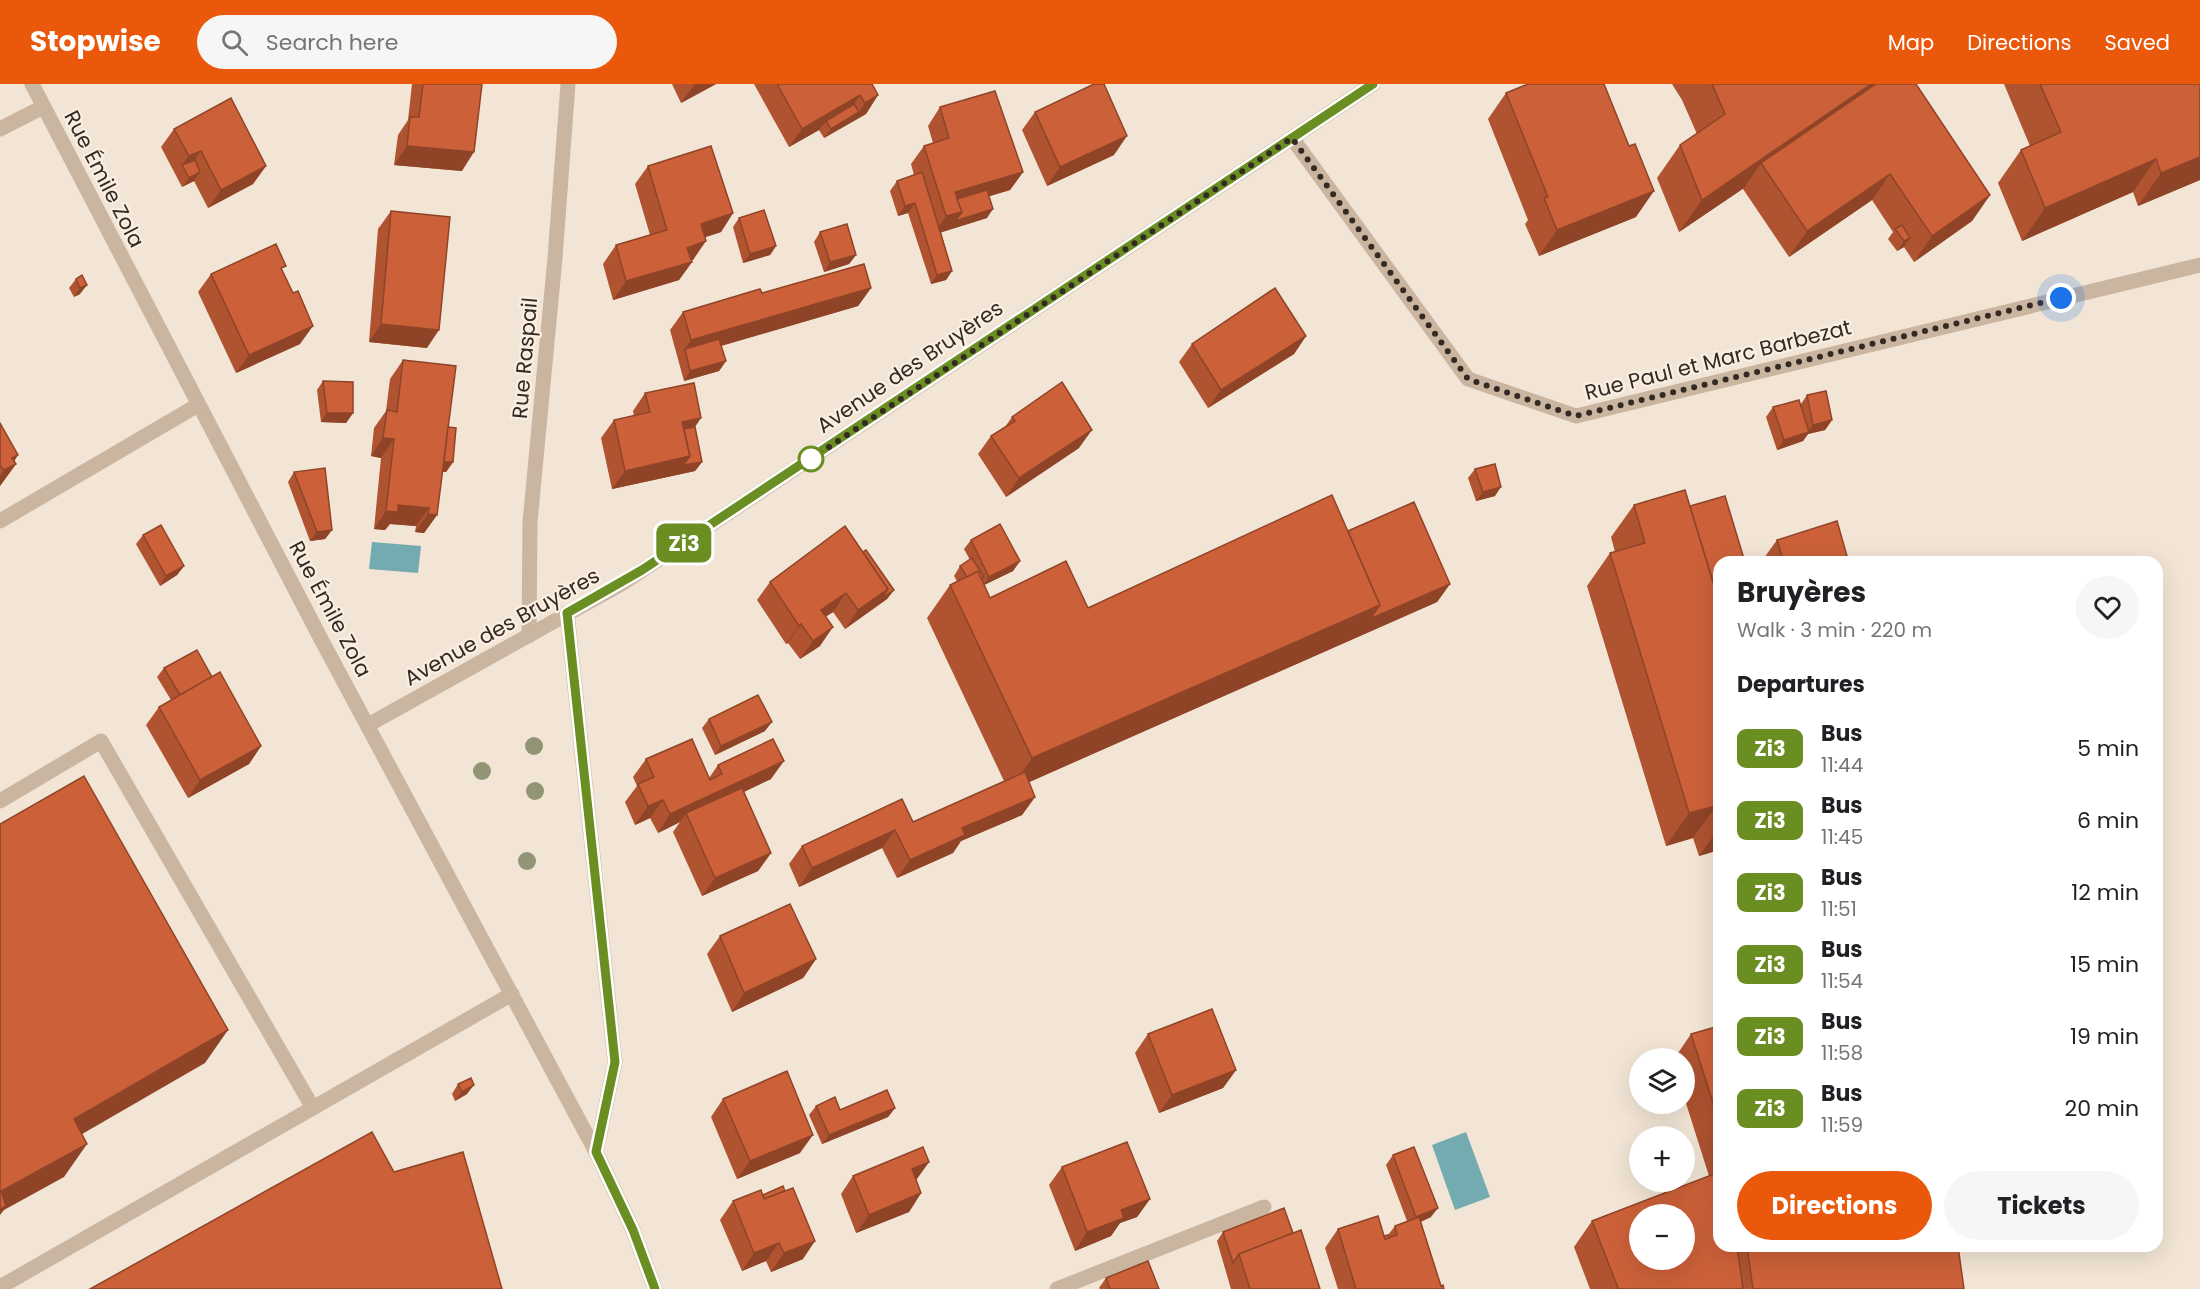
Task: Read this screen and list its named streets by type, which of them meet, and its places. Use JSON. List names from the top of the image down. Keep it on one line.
{"streets":{"street":["Rue Émile Zola","Rue Raspail","Rue Paul et Marc Barbezat","Avenue des Bruyères"]},"crossings":[["Rue Émile Zola","Avenue des Bruyères"],["Rue Raspail","Avenue des Bruyères"],["Rue Paul et Marc Barbezat","Avenue des Bruyères"]],"lines":["bus line Zi3"],"page":{"header":"Stopwise","search":"Search here","nav":["Map","Directions","Saved"],"on_map":"Zi3","heading":[["Bruyères","Walk · 3 min · 220 m"],"Departures"],"list":[{"mark":"Zi3","name":"Bus","note":"11:44","value":"5 min"},{"mark":"Zi3","name":"Bus","note":"11:45","value":"6 min"},{"mark":"Zi3","name":"Bus","note":"11:51","value":"12 min"},{"mark":"Zi3","name":"Bus","note":"11:54","value":"15 min"},{"mark":"Zi3","name":"Bus","note":"11:58","value":"19 min"},{"mark":"Zi3","name":"Bus","note":"11:59","value":"20 min"}],"map_buttons":["+","−"],"buttons":["Directions","Tickets"]}}
